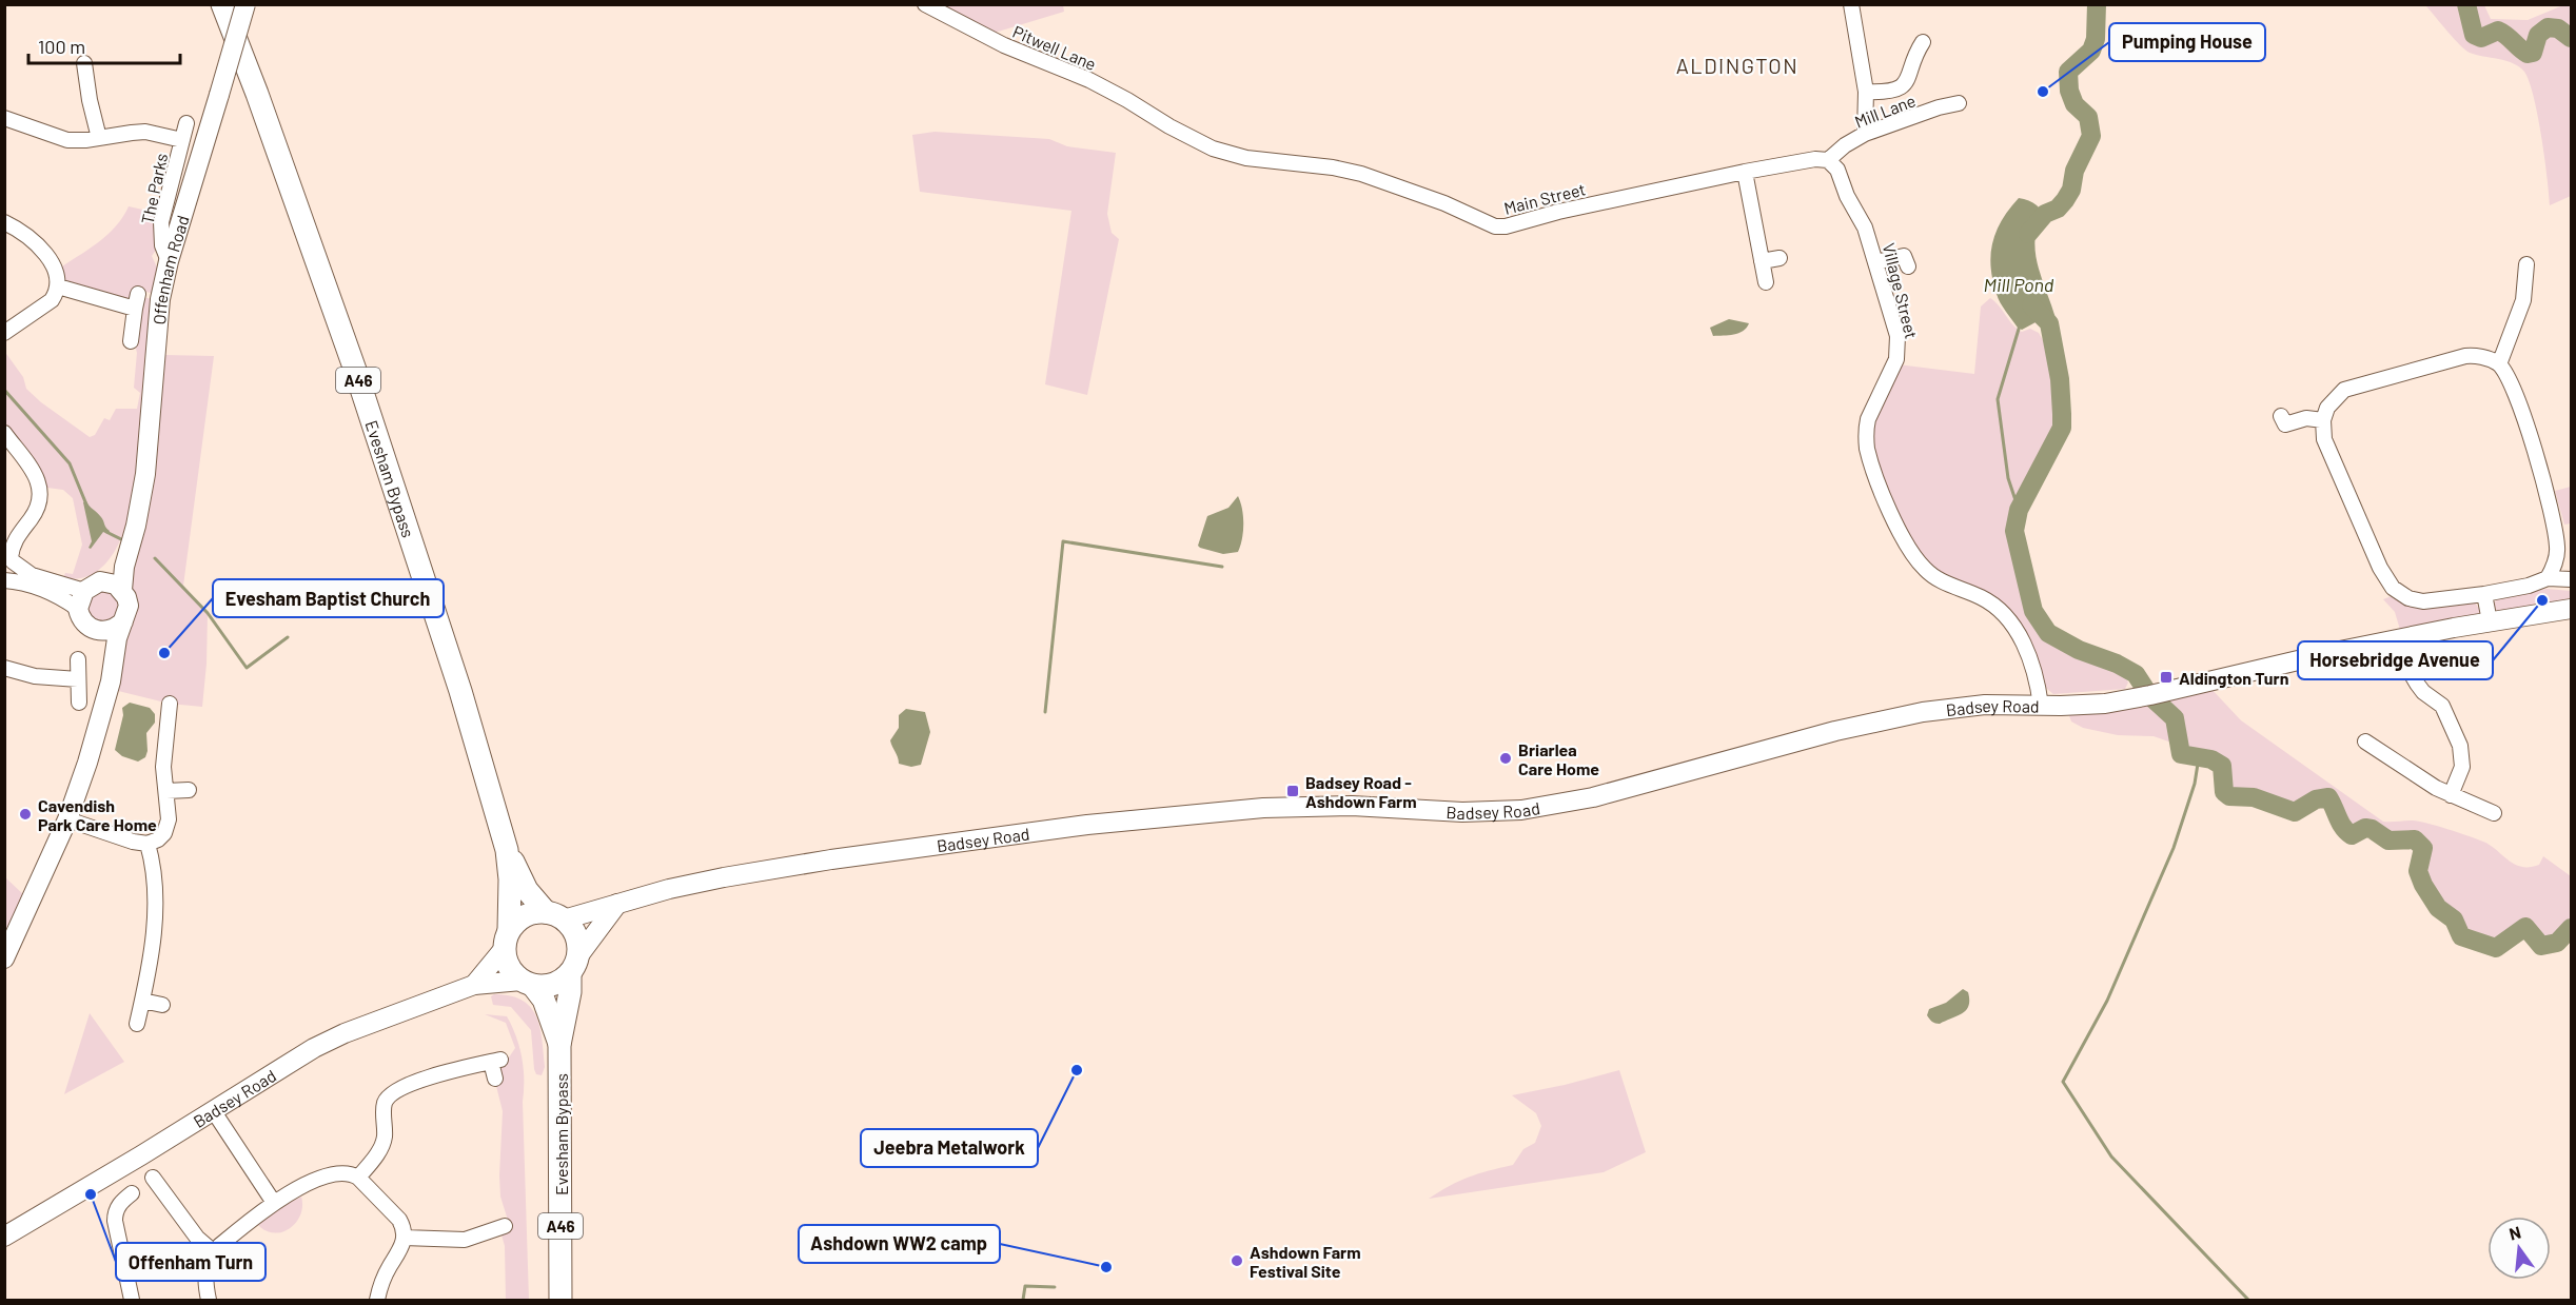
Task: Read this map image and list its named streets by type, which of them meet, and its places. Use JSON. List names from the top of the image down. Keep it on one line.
{"streets":{"highway":["A46","Evesham Bypass"],"main road":["Offenham Road","Badsey Road"],"street":["Pitwell Lane","Mill Lane","The Parks","Main Street","Village Street"]},"crossings":[["Pitwell Lane","Main Street"],["Mill Lane","Main Street"],["Mill Lane","Village Street"],["The Parks","Offenham Road"],["Main Street","Village Street"],["Village Street","Badsey Road"],["Evesham Bypass","Badsey Road"]],"districts":["ALDINGTON"],"water":["Mill Pond"],"places":{"other":["Pumping House","Horsebridge Avenue","Evesham Baptist Church","Briarlea Care Home","Cavendish Park Care Home","Jeebra Metalwork","Offenham Turn","Ashdown Farm Festival Site","Ashdown WW2 camp"],"transit":["Aldington Turn","Badsey Road - Ashdown Farm"]},"scale_bar":"100 m","north":"top"}
